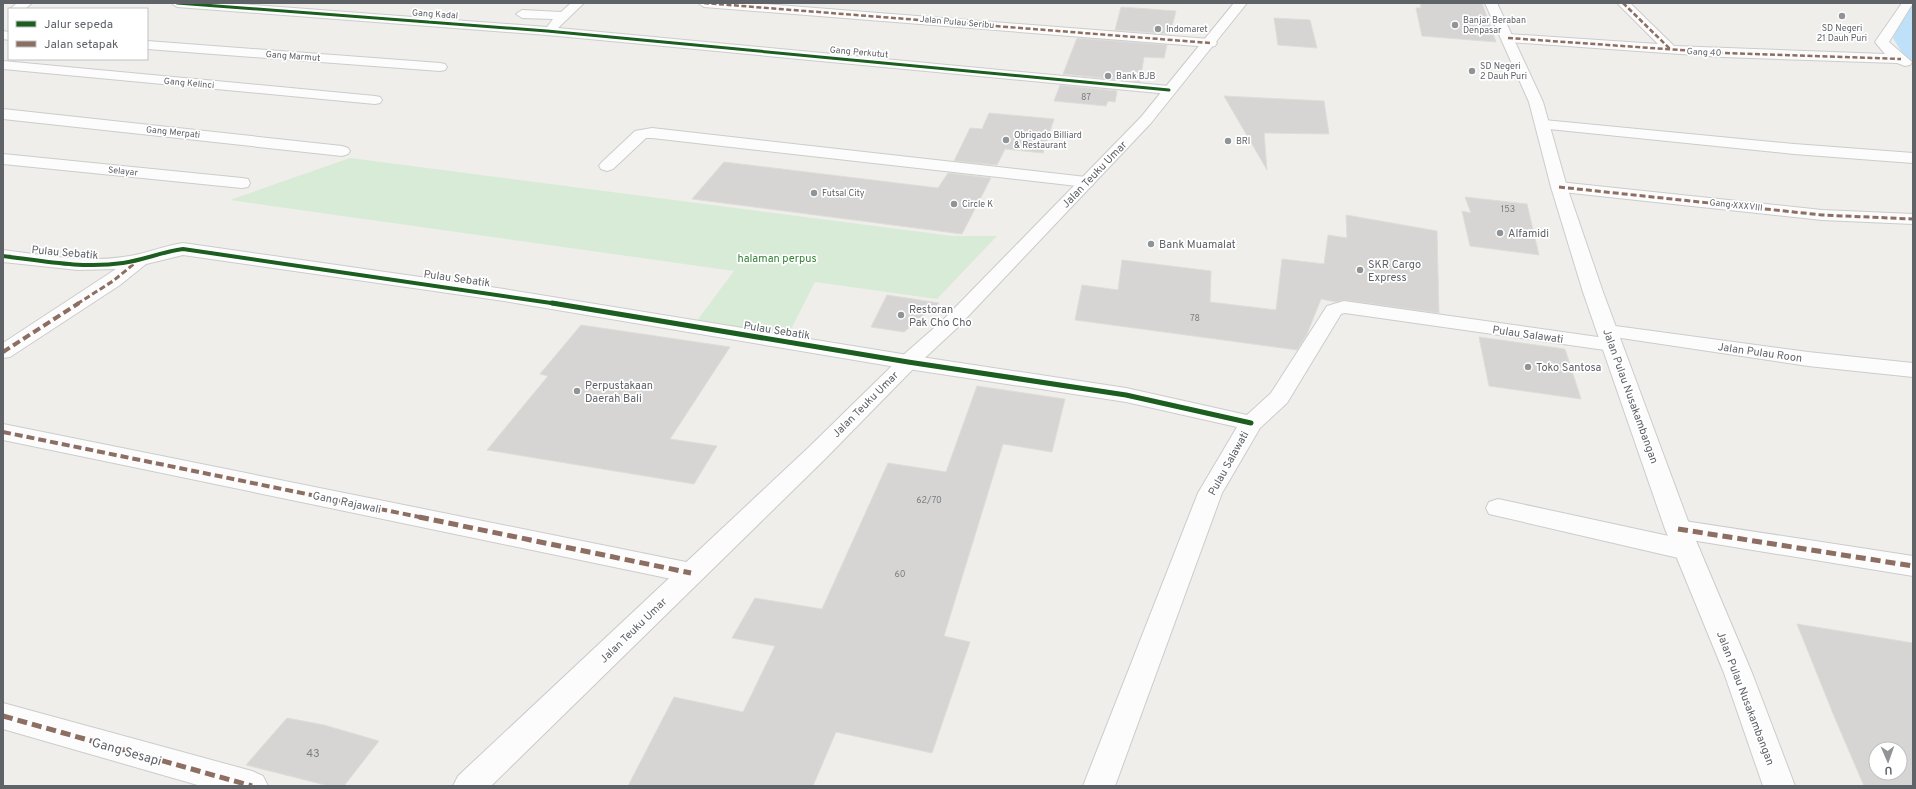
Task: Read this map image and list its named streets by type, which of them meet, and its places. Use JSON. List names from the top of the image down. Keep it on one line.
{"streets":{"street":["Gang Kadal","Jalan Pulau Seribu","Gang Perkutut","Gang 40","Gang Marmut","Gang Kelinci","Gang Merpati","Selayar","Jalan Teuku Umar","Gang XXXVIII","Pulau Sebatik","Pulau Salawati","Jalan Pulau Roon","Jalan Pulau Nusakambangan","Gang Rajawali","Gang Sesapi"]},"crossings":[["Gang Kadal","Gang Perkutut"],["Jalan Pulau Seribu","Jalan Teuku Umar"],["Gang Perkutut","Jalan Teuku Umar"],["Gang 40","Jalan Pulau Nusakambangan"],["Jalan Teuku Umar","Pulau Sebatik"],["Jalan Teuku Umar","Gang Rajawali"],["Gang XXXVIII","Jalan Pulau Nusakambangan"],["Pulau Sebatik","Pulau Salawati"],["Pulau Salawati","Jalan Pulau Roon"],["Pulau Salawati","Jalan Pulau Nusakambangan"],["Jalan Pulau Roon","Jalan Pulau Nusakambangan"]],"parks":["halaman perpus"],"places":["SD Negeri 21 Dauh Puri","Banjar Beraban Denpasar","Indomaret","SD Negeri 2 Dauh Puri","Bank BJB","Obrigado Billiard & Restaurant","BRI","Futsal City","Circle K","Alfamidi","Bank Muamalat","SKR Cargo Express","Restoran Pak Cho Cho","Toko Santosa","Perpustakaan Daerah Bali"],"house_numbers":["87","153","78","62/70","60","43"],"legend":["Jalur sepeda","Jalan setapak"],"north":"bottom"}
